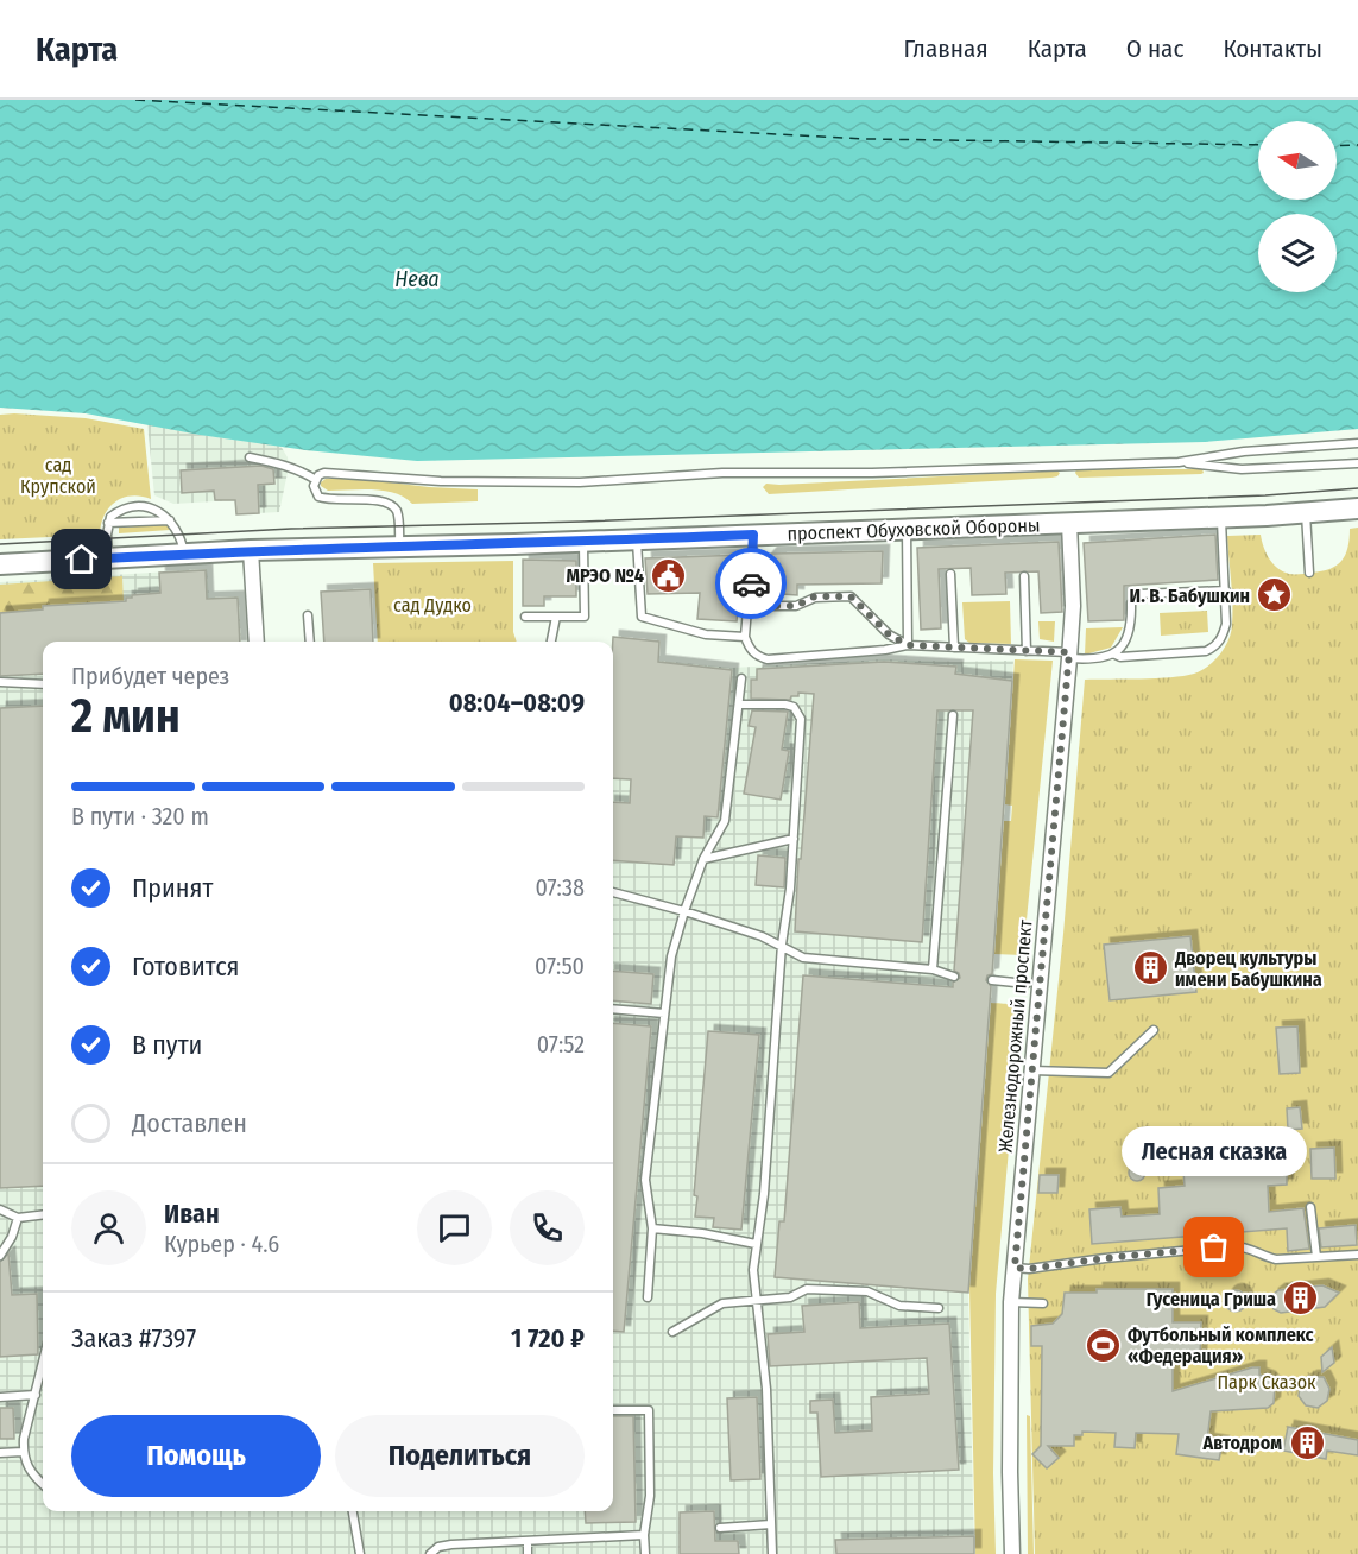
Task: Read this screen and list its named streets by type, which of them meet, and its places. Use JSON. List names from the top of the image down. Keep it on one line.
{"streets":{"main road":["проспект Обуховской Обороны"],"street":["Железнодорожный проспект"]},"crossings":[["проспект Обуховской Обороны","Железнодорожный проспект"]],"water":["Нева"],"parks":["сад Крупской","сад Дудко","Парк Сказок"],"places":{"public building":["МРЭО №4"],"place":["И. В. Бабушкин"],"building":["Дворец культуры имени Бабушкина","Гусеница Гриша","Автодром"],"other":["Лесная сказка"],"sports":["Футбольный комплекс «Федерация»"]},"north":"left","page":{"header":"Карта","nav":["Главная","Карта","О нас","Контакты"],"heading":["2 мин","Прибудет через","08:04–08:09"],"panel":["Иван","Курьер · 4.6","Заказ #7397","1 720 ₽"],"bar":"В пути · 320 m","list":[["Принят","07:38"],["Готовится","07:50"],["В пути","07:52"],"Доставлен"],"bubble":"Лесная сказка","buttons":["Помощь","Поделиться"]}}
